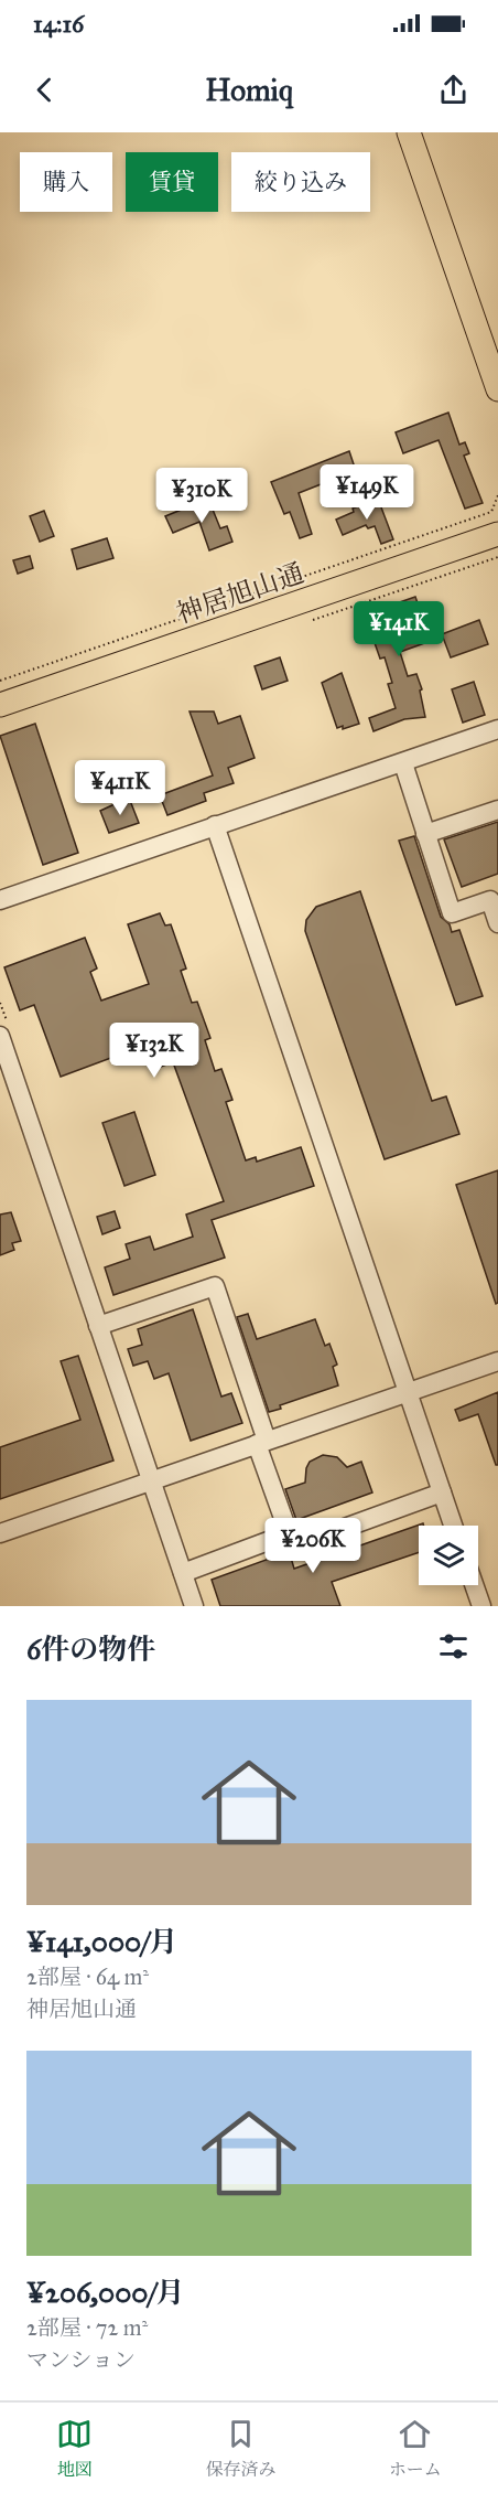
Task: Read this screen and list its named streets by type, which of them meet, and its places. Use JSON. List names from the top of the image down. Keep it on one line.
{"streets":{"main road":["神居旭山通"]},"page":{"status":"14:16","header":"Homiq","chip":["購入","賃貸","絞り込み"],"price":["¥149K","¥310K","¥141K","¥411K","¥132K","¥206K"],"heading":"6件の物件","list":[{"name":"¥141,000/月","note":"2部屋 · 64 m² · 神居旭山通"},{"name":"¥206,000/月","note":"2部屋 · 72 m² · マンション"}],"tabs":["地図","保存済み","ホーム"]}}
